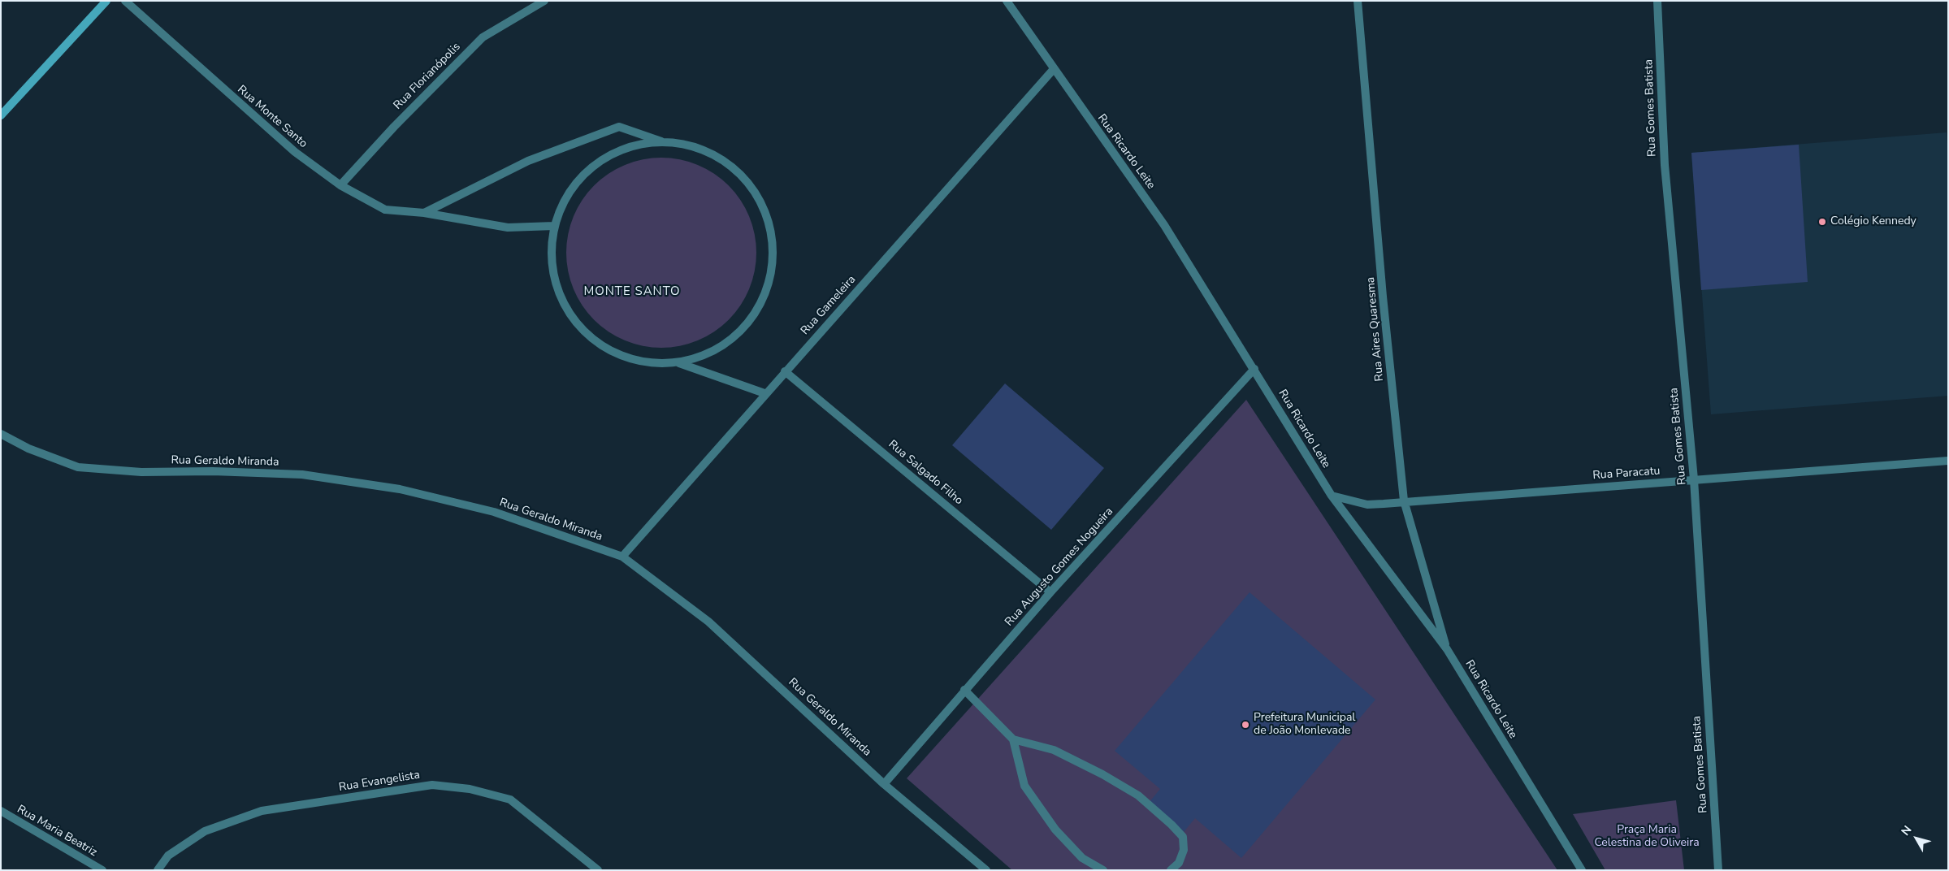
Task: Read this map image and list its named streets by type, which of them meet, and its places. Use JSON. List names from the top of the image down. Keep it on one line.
{"streets":{"street":["Rua Florianópolis","Rua Gomes Batista","Rua Monte Santo","Rua Ricardo Leite","Rua Gameleira","Rua Aires Quaresma","Rua Geraldo Miranda","Rua Salgado Filho","Rua Paracatu","Rua Augusto Gomes Nogueira","Rua Evangelista","Rua Maria Beatriz"]},"crossings":[["Rua Florianópolis","Rua Monte Santo"],["Rua Gomes Batista","Rua Paracatu"],["Rua Ricardo Leite","Rua Gameleira"],["Rua Ricardo Leite","Rua Aires Quaresma"],["Rua Ricardo Leite","Rua Paracatu"],["Rua Ricardo Leite","Rua Augusto Gomes Nogueira"],["Rua Gameleira","Rua Geraldo Miranda"],["Rua Gameleira","Rua Salgado Filho"],["Rua Aires Quaresma","Rua Paracatu"],["Rua Geraldo Miranda","Rua Augusto Gomes Nogueira"],["Rua Salgado Filho","Rua Augusto Gomes Nogueira"]],"districts":["MONTE SANTO"],"parks":["Praça Maria Celestina de Oliveira"],"places":["Colégio Kennedy","Prefeitura Municipal de João Monlevade"],"north":"top left"}
